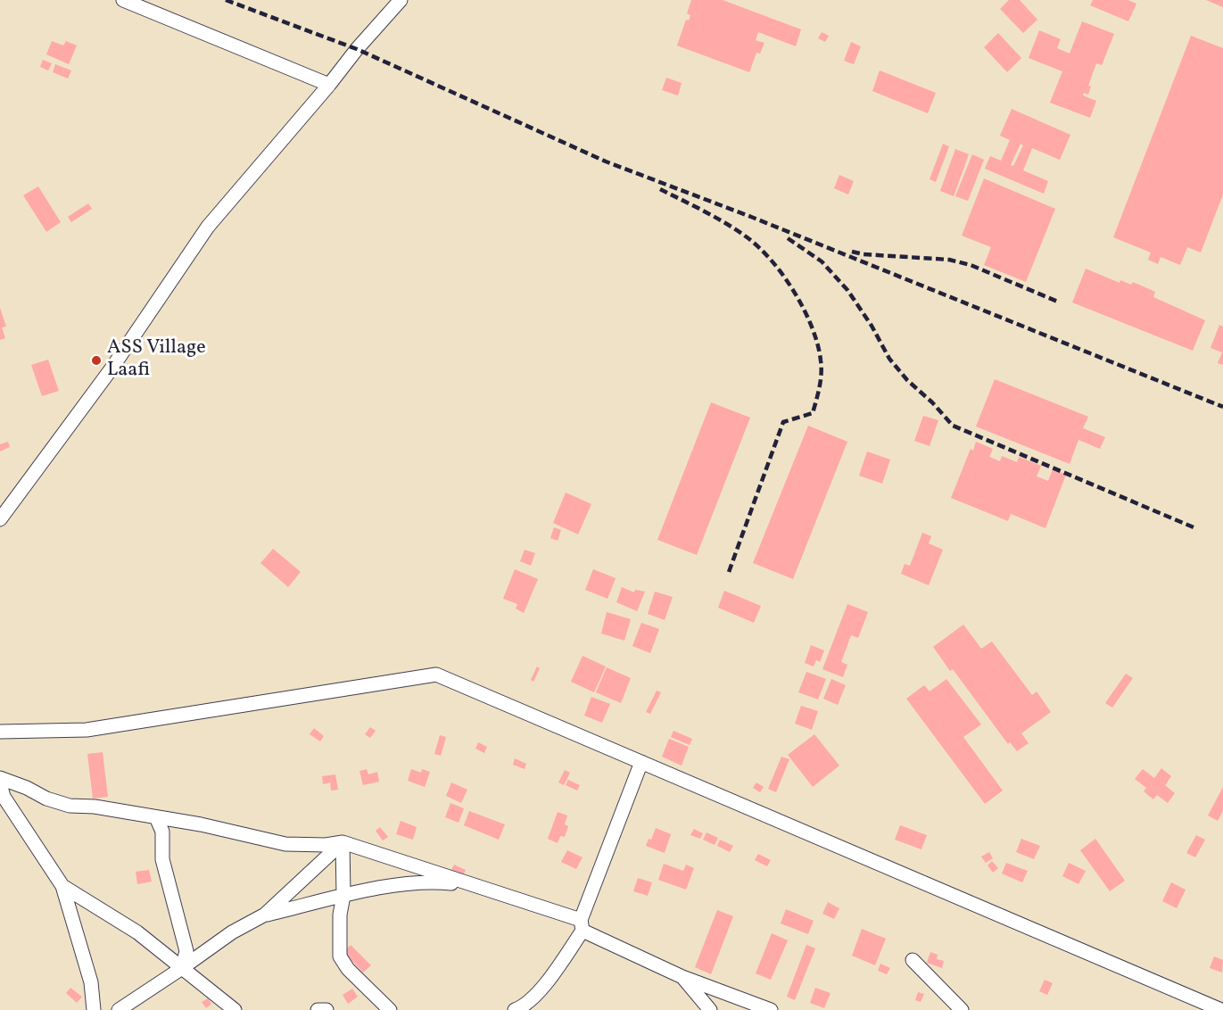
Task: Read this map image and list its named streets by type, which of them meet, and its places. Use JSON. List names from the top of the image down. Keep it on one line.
{"places":["ASS Village Laafi"]}
